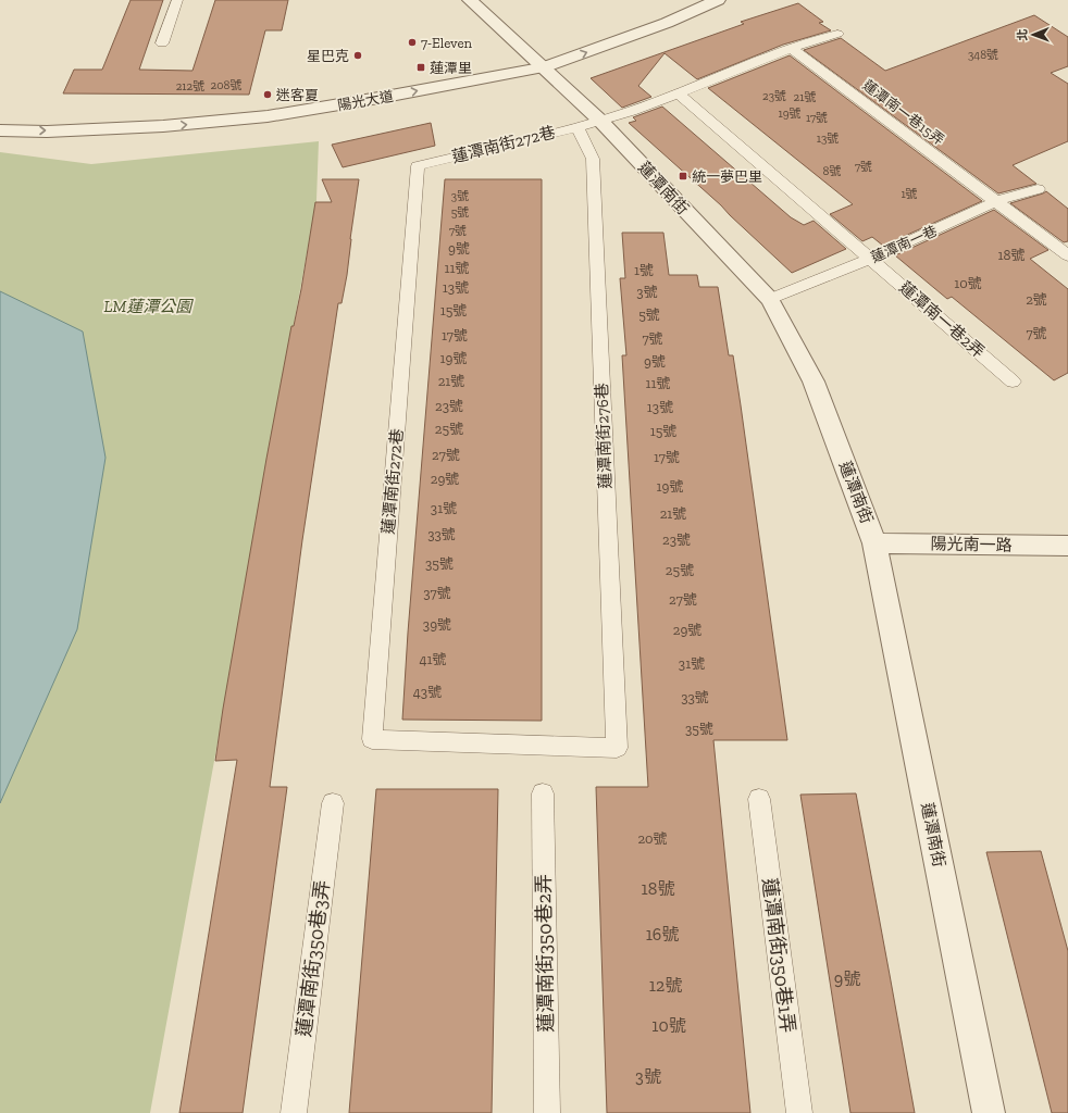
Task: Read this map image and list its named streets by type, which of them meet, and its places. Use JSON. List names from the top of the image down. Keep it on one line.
{"streets":{"street":["陽光大道","蓮潭南街","陽光南一路"],"lane":["蓮潭南一巷15弄","蓮潭南街272巷","蓮潭南一巷","蓮潭南一巷2弄","蓮潭南街276巷","蓮潭南街350巷2弄","蓮潭南街350巷1弄","蓮潭南街350巷3弄"]},"crossings":[["陽光大道","蓮潭南街"],["蓮潭南一巷15弄","蓮潭南街272巷"],["蓮潭南一巷15弄","蓮潭南一巷"],["蓮潭南街272巷","蓮潭南街"],["蓮潭南街272巷","蓮潭南一巷2弄"],["蓮潭南街272巷","蓮潭南街276巷"],["蓮潭南街","蓮潭南一巷"],["蓮潭南街","陽光南一路"],["蓮潭南一巷","蓮潭南一巷2弄"]],"parks":["LM蓮潭公園"],"places":{"other":["7-Eleven","星巴克","迷客夏"],"transit":["蓮潭里","統一夢巴里"]},"house_numbers":["348號","208號","212號","23號","21號","19號","17號","13號","7號","8號","1號","3號","5號","7號","9號","18號","11號","1號","10號","13號","3號","2號","15號","5號","7號","17號","7號","19號","9號","21號","11號","23號","13號","25號","15號","27號","17號","29號","19號","31號","21號","33號","23號","35號","25號","37號","27號","39號","29號","41號","31號","43號","33號","35號","20號","18號","16號","9號","12號","10號","3號"],"north":"left"}
